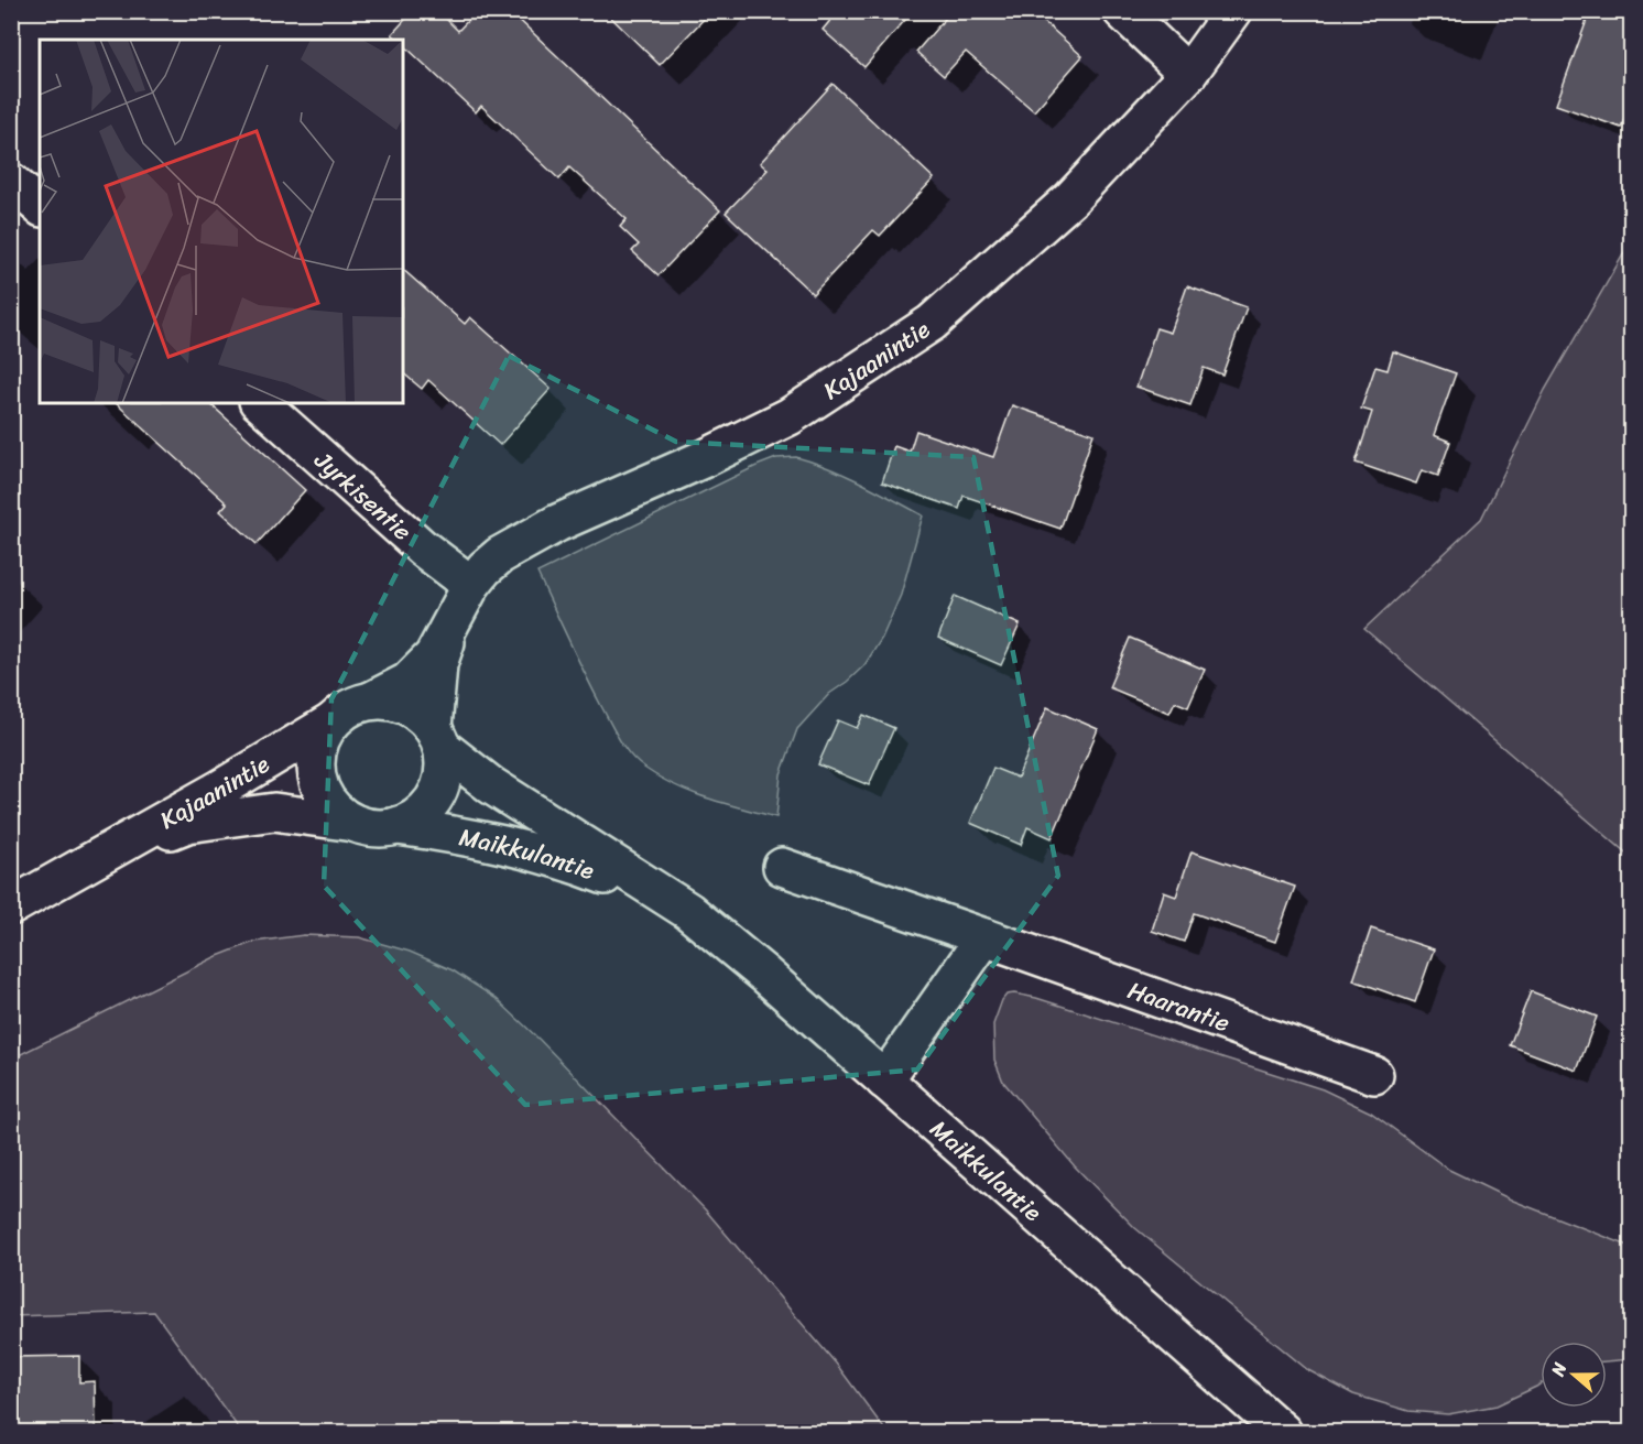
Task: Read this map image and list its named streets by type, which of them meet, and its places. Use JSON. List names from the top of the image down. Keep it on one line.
{"streets":{"street":["Kajaanintie","Jyrkisentie","Maikkulantie","Haarantie"]},"crossings":[["Kajaanintie","Jyrkisentie"],["Kajaanintie","Maikkulantie"]],"north":"left"}
